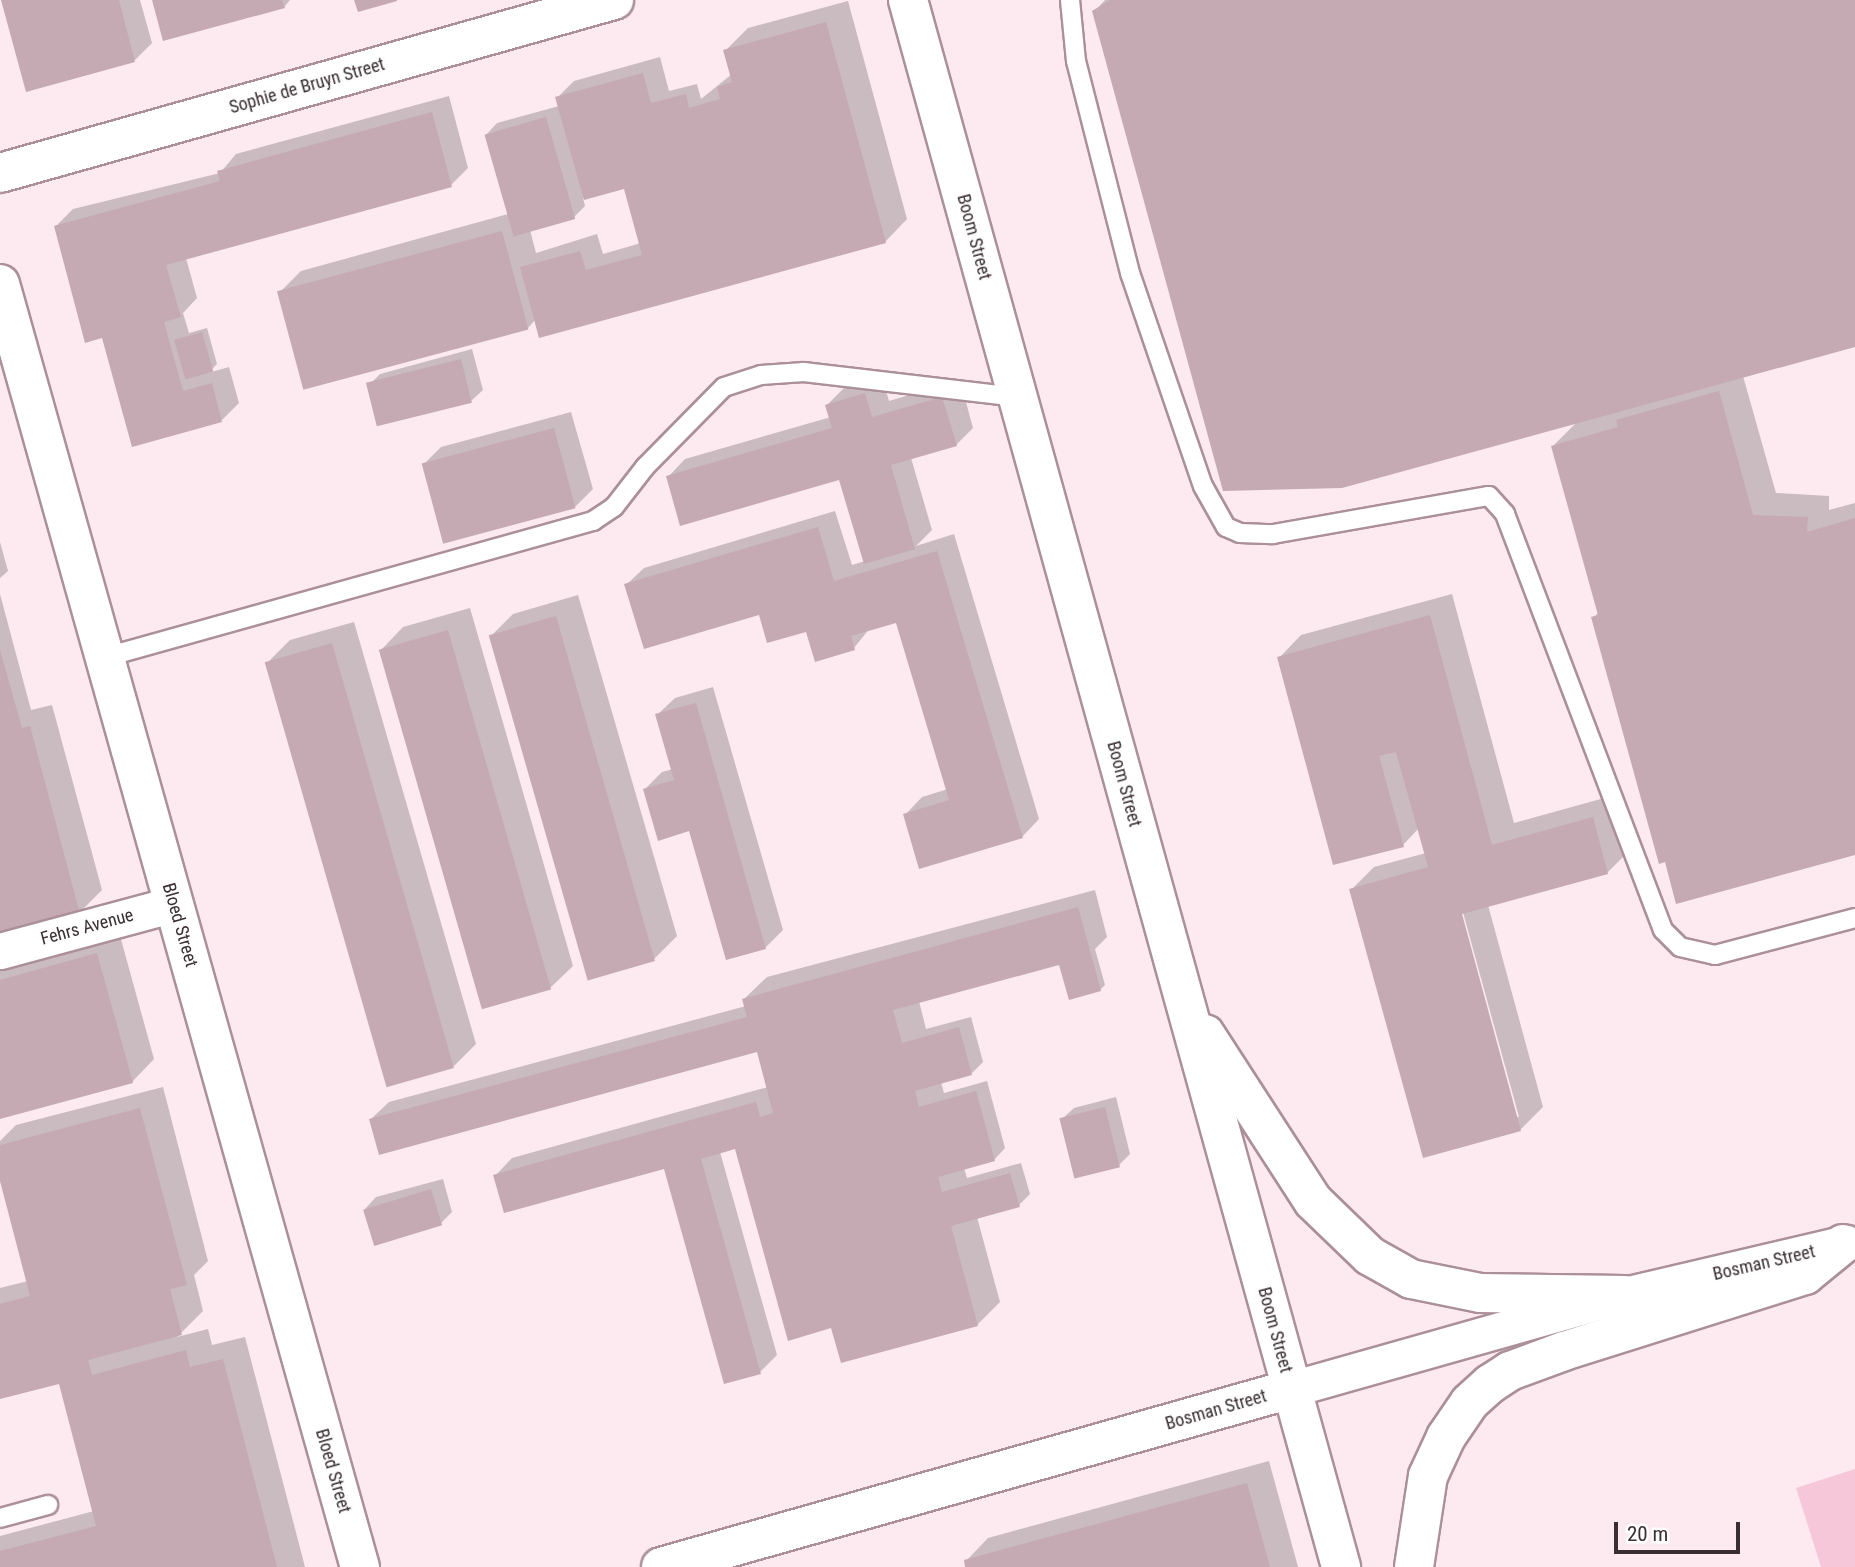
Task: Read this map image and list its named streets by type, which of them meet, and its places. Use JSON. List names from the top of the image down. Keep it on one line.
{"streets":{"main road":["Sophie de Bruyn Street","Boom Street","Bloed Street","Bosman Street"],"street":["Fehrs Avenue"]},"crossings":[["Boom Street","Bosman Street"],["Bloed Street","Fehrs Avenue"]],"scale_bar":"20 m"}
